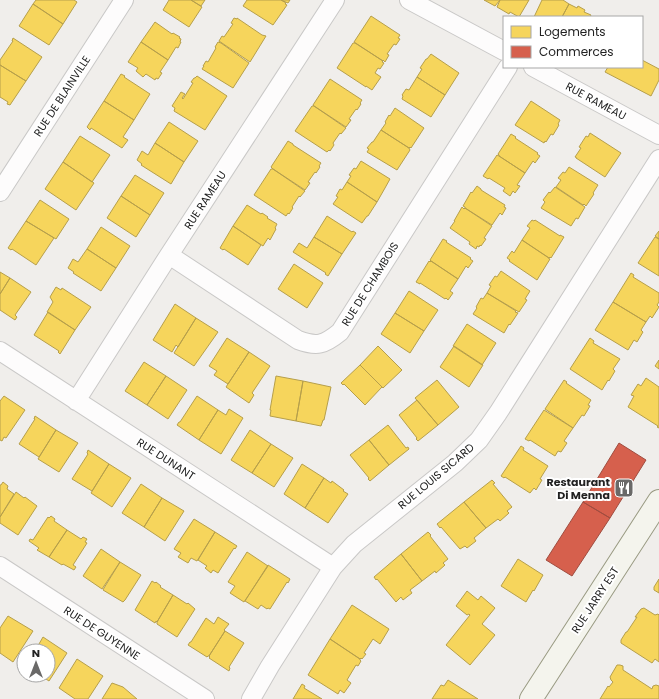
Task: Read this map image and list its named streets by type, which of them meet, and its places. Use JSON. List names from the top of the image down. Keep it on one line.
{"streets":{"street":["RUE DE BLAINVILLE","RUE RAMEAU","RUE DE CHAMBOIS","RUE DUNANT","RUE LOUIS SICARD","RUE JARRY EST","RUE DE GUYENNE"]},"crossings":[["RUE RAMEAU","RUE DE CHAMBOIS"],["RUE RAMEAU","RUE DUNANT"],["RUE DUNANT","RUE LOUIS SICARD"]],"places":{"restaurant":["Restaurant Di Menna"]},"legend":["Logements","Commerces"],"north":"top"}
